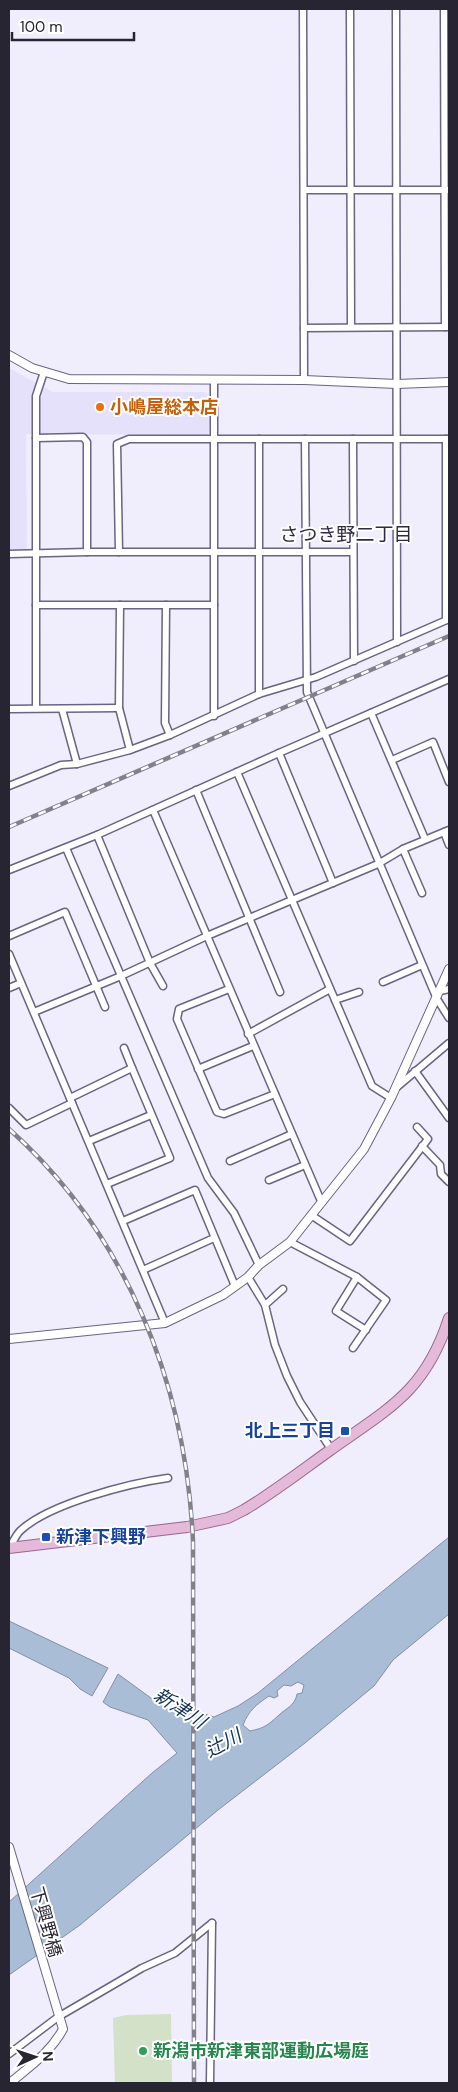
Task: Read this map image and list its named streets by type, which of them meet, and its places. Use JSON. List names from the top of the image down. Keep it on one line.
{"streets":{"street":["下興野橋"]},"districts":["さつき野二丁目"],"water":["新津川","辻川"],"places":{"other":["小嶋屋総本店","新潟市新津東部運動広場庭"],"transit":["北上三丁目","新津下興野"]},"scale_bar":"100 m","north":"right"}
